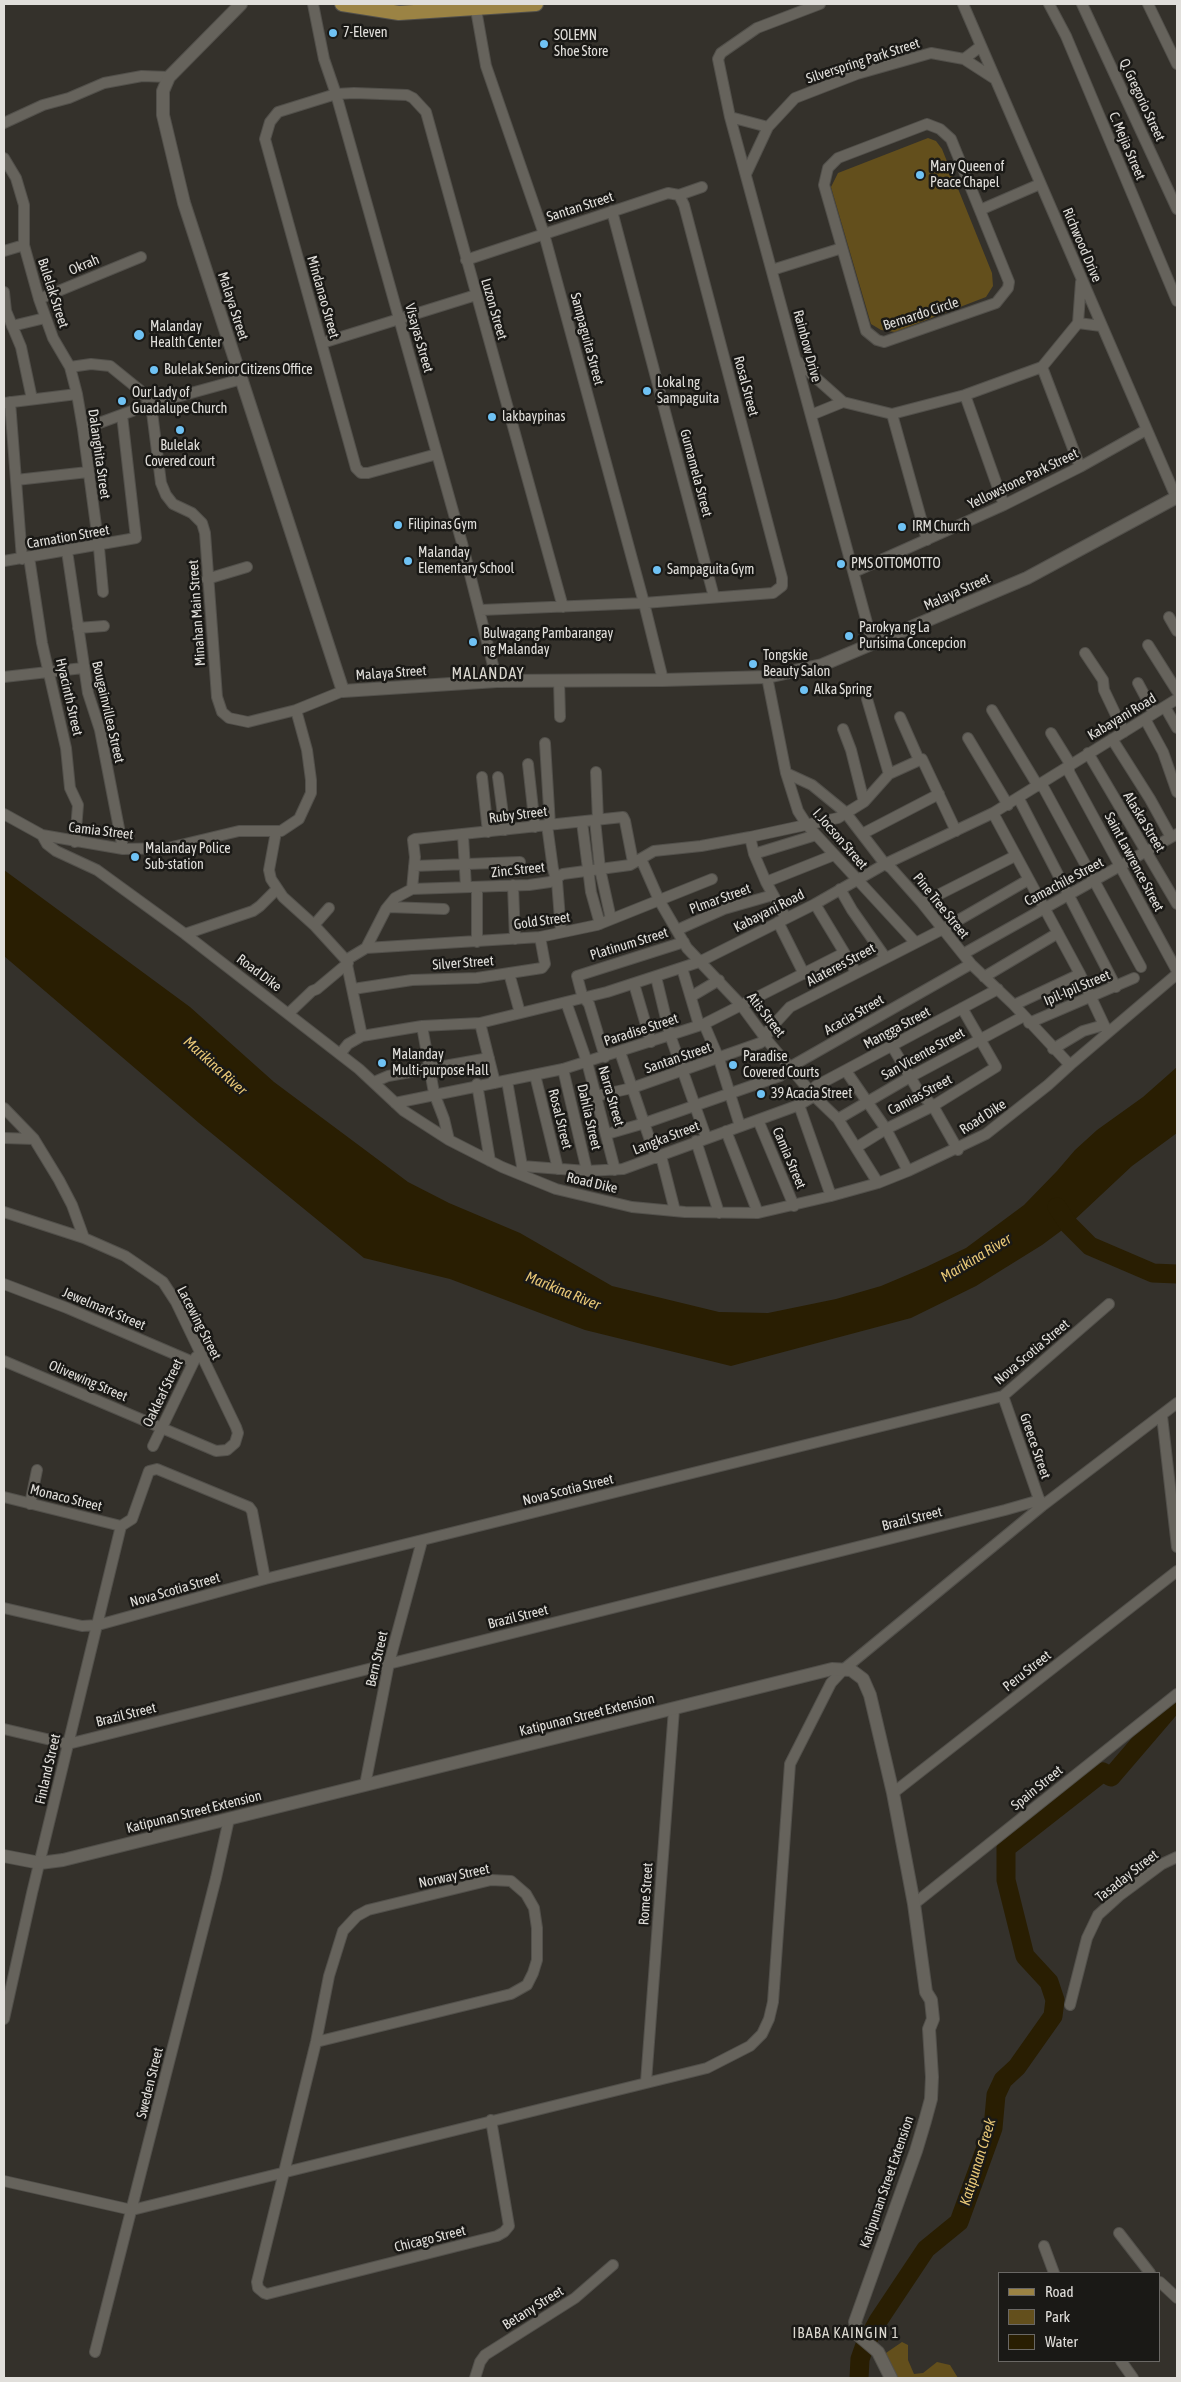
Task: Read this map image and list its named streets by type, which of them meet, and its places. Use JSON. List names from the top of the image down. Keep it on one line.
{"streets":{"street":["Silverspring Park Street","Q. Gregorio Street","C. Mejia Street","Santan Street","Richwood Drive","Okrah","Bulelak Street","Mindanao Street","Malaya Street","Luzon Street","Bernardo Circle","Visayas Street","Sampaguita Street","Rainbow Drive","Rosal Street","Dalanghita Street","Gumamela Street","Yellowstone Park Street","Carnation Street","Minahan Main Street","Hyacinth Street","Bougainvillea Street","Kabayani Road","Ruby Street","Alaska Street","Camia Street","I. Jocson Street","Saint Lawrence Street","Zinc Street","Camachile Street","Plmar Street","Pine Tree Street","Gold Street","Platinum Street","Silver Street","Alateres Street","Road Dike","Ipil-Ipil Street","Atis Street","Acacia Street","Mangga Street","Paradise Street","San Vicente Street","Camias Street","Narra Street","Dahlia Street","Langka Street","Jewelmark Street","Lacewing Street","Nova Scotia Street","Olivewing Street","Oakleaf Street","Greece Street","Monaco Street","Brazil Street","Bern Street","Peru Street","Katipunan Street Extension","Finland Street","Spain Street","Norway Street","Tasaday Street","Rome Street","Sweden Street","Chicago Street","Betany Street"]},"crossings":[["Silverspring Park Street","Richwood Drive"],["Silverspring Park Street","Rainbow Drive"],["Santan Street","Luzon Street"],["Santan Street","Sampaguita Street"],["Santan Street","Rosal Street"],["Santan Street","Gumamela Street"],["Santan Street","Alateres Street"],["Santan Street","Atis Street"],["Santan Street","Narra Street"],["Richwood Drive","Malaya Street"],["Richwood Drive","Yellowstone Park Street"],["Okrah","Bulelak Street"],["Bulelak Street","Dalanghita Street"],["Mindanao Street","Luzon Street"],["Mindanao Street","Visayas Street"],["Malaya Street","Visayas Street"],["Malaya Street","Sampaguita Street"],["Malaya Street","Rainbow Drive"],["Malaya Street","Minahan Main Street"],["Malaya Street","I. Jocson Street"],["Luzon Street","Visayas Street"],["Rainbow Drive","Yellowstone Park Street"],["Rosal Street","Gumamela Street"],["Rosal Street","Paradise Street"],["Rosal Street","Langka Street"],["Dalanghita Street","Carnation Street"],["Carnation Street","Hyacinth Street"],["Carnation Street","Bougainvillea Street"],["Hyacinth Street","Camia Street"],["Bougainvillea Street","Camia Street"],["Kabayani Road","Alaska Street"],["Kabayani Road","I. Jocson Street"],["Kabayani Road","Saint Lawrence Street"],["Kabayani Road","Pine Tree Street"],["Kabayani Road","Platinum Street"],["Kabayani Road","Road Dike"],["Kabayani Road","Atis Street"],["Kabayani Road","Narra Street"],["Ruby Street","Atis Street"],["Alaska Street","Camachile Street"],["Camia Street","Road Dike"],["Camia Street","Langka Street"],["I. Jocson Street","Zinc Street"],["I. Jocson Street","Pine Tree Street"],["I. Jocson Street","Alateres Street"],["Saint Lawrence Street","Camachile Street"],["Saint Lawrence Street","Road Dike"],["Zinc Street","Pine Tree Street"],["Zinc Street","Atis Street"],["Camachile Street","Pine Tree Street"],["Plmar Street","Atis Street"],["Pine Tree Street","Alateres Street"],["Pine Tree Street","Road Dike"],["Pine Tree Street","Ipil-Ipil Street"],["Pine Tree Street","Acacia Street"],["Pine Tree Street","Mangga Street"],["Pine Tree Street","San Vicente Street"],["Gold Street","Silver Street"],["Gold Street","Atis Street"],["Platinum Street","Atis Street"],["Alateres Street","Atis Street"],["Road Dike","Atis Street"],["Road Dike","Paradise Street"],["Road Dike","Langka Street"],["Ipil-Ipil Street","San Vicente Street"],["Atis Street","Acacia Street"],["Atis Street","Mangga Street"],["Atis Street","Paradise Street"],["Atis Street","San Vicente Street"],["Atis Street","Camias Street"],["Atis Street","Langka Street"],["Acacia Street","Narra Street"],["Mangga Street","Langka Street"],["Paradise Street","Narra Street"],["Paradise Street","Dahlia Street"],["San Vicente Street","Camias Street"],["Narra Street","Langka Street"],["Dahlia Street","Langka Street"],["Jewelmark Street","Oakleaf Street"],["Lacewing Street","Olivewing Street"],["Lacewing Street","Oakleaf Street"],["Nova Scotia Street","Greece Street"],["Nova Scotia Street","Bern Street"],["Nova Scotia Street","Finland Street"],["Olivewing Street","Oakleaf Street"],["Greece Street","Brazil Street"],["Monaco Street","Finland Street"],["Brazil Street","Bern Street"],["Brazil Street","Finland Street"],["Bern Street","Katipunan Street Extension"],["Peru Street","Katipunan Street Extension"],["Katipunan Street Extension","Finland Street"],["Katipunan Street Extension","Spain Street"],["Katipunan Street Extension","Rome Street"],["Katipunan Street Extension","Sweden Street"],["Norway Street","Chicago Street"]],"districts":["MALANDAY","IBABA KAINGIN 1"],"water":["Marikina River","Katipunan Creek"],"places":["7-Eleven","SOLEMN Shoe Store","Mary Queen of Peace Chapel","Malanday Health Center","Bulelak Senior Citizens Office","Lokal ng Sampaguita","Our Lady of Guadalupe Church","lakbaypinas","Bulelak Covered court","Filipinas Gym","IRM Church","Malanday Elementary School","PMS OTTOMOTTO","Sampaguita Gym","Parokya ng La Purisima Concepcion","Bulwagang Pambarangay ng Malanday","Tongskie Beauty Salon","Alka Spring","Malanday Police Sub-station","Malanday Multi-purpose Hall","Paradise Covered Courts","39 Acacia Street"],"legend":["Road","Park","Water"]}
